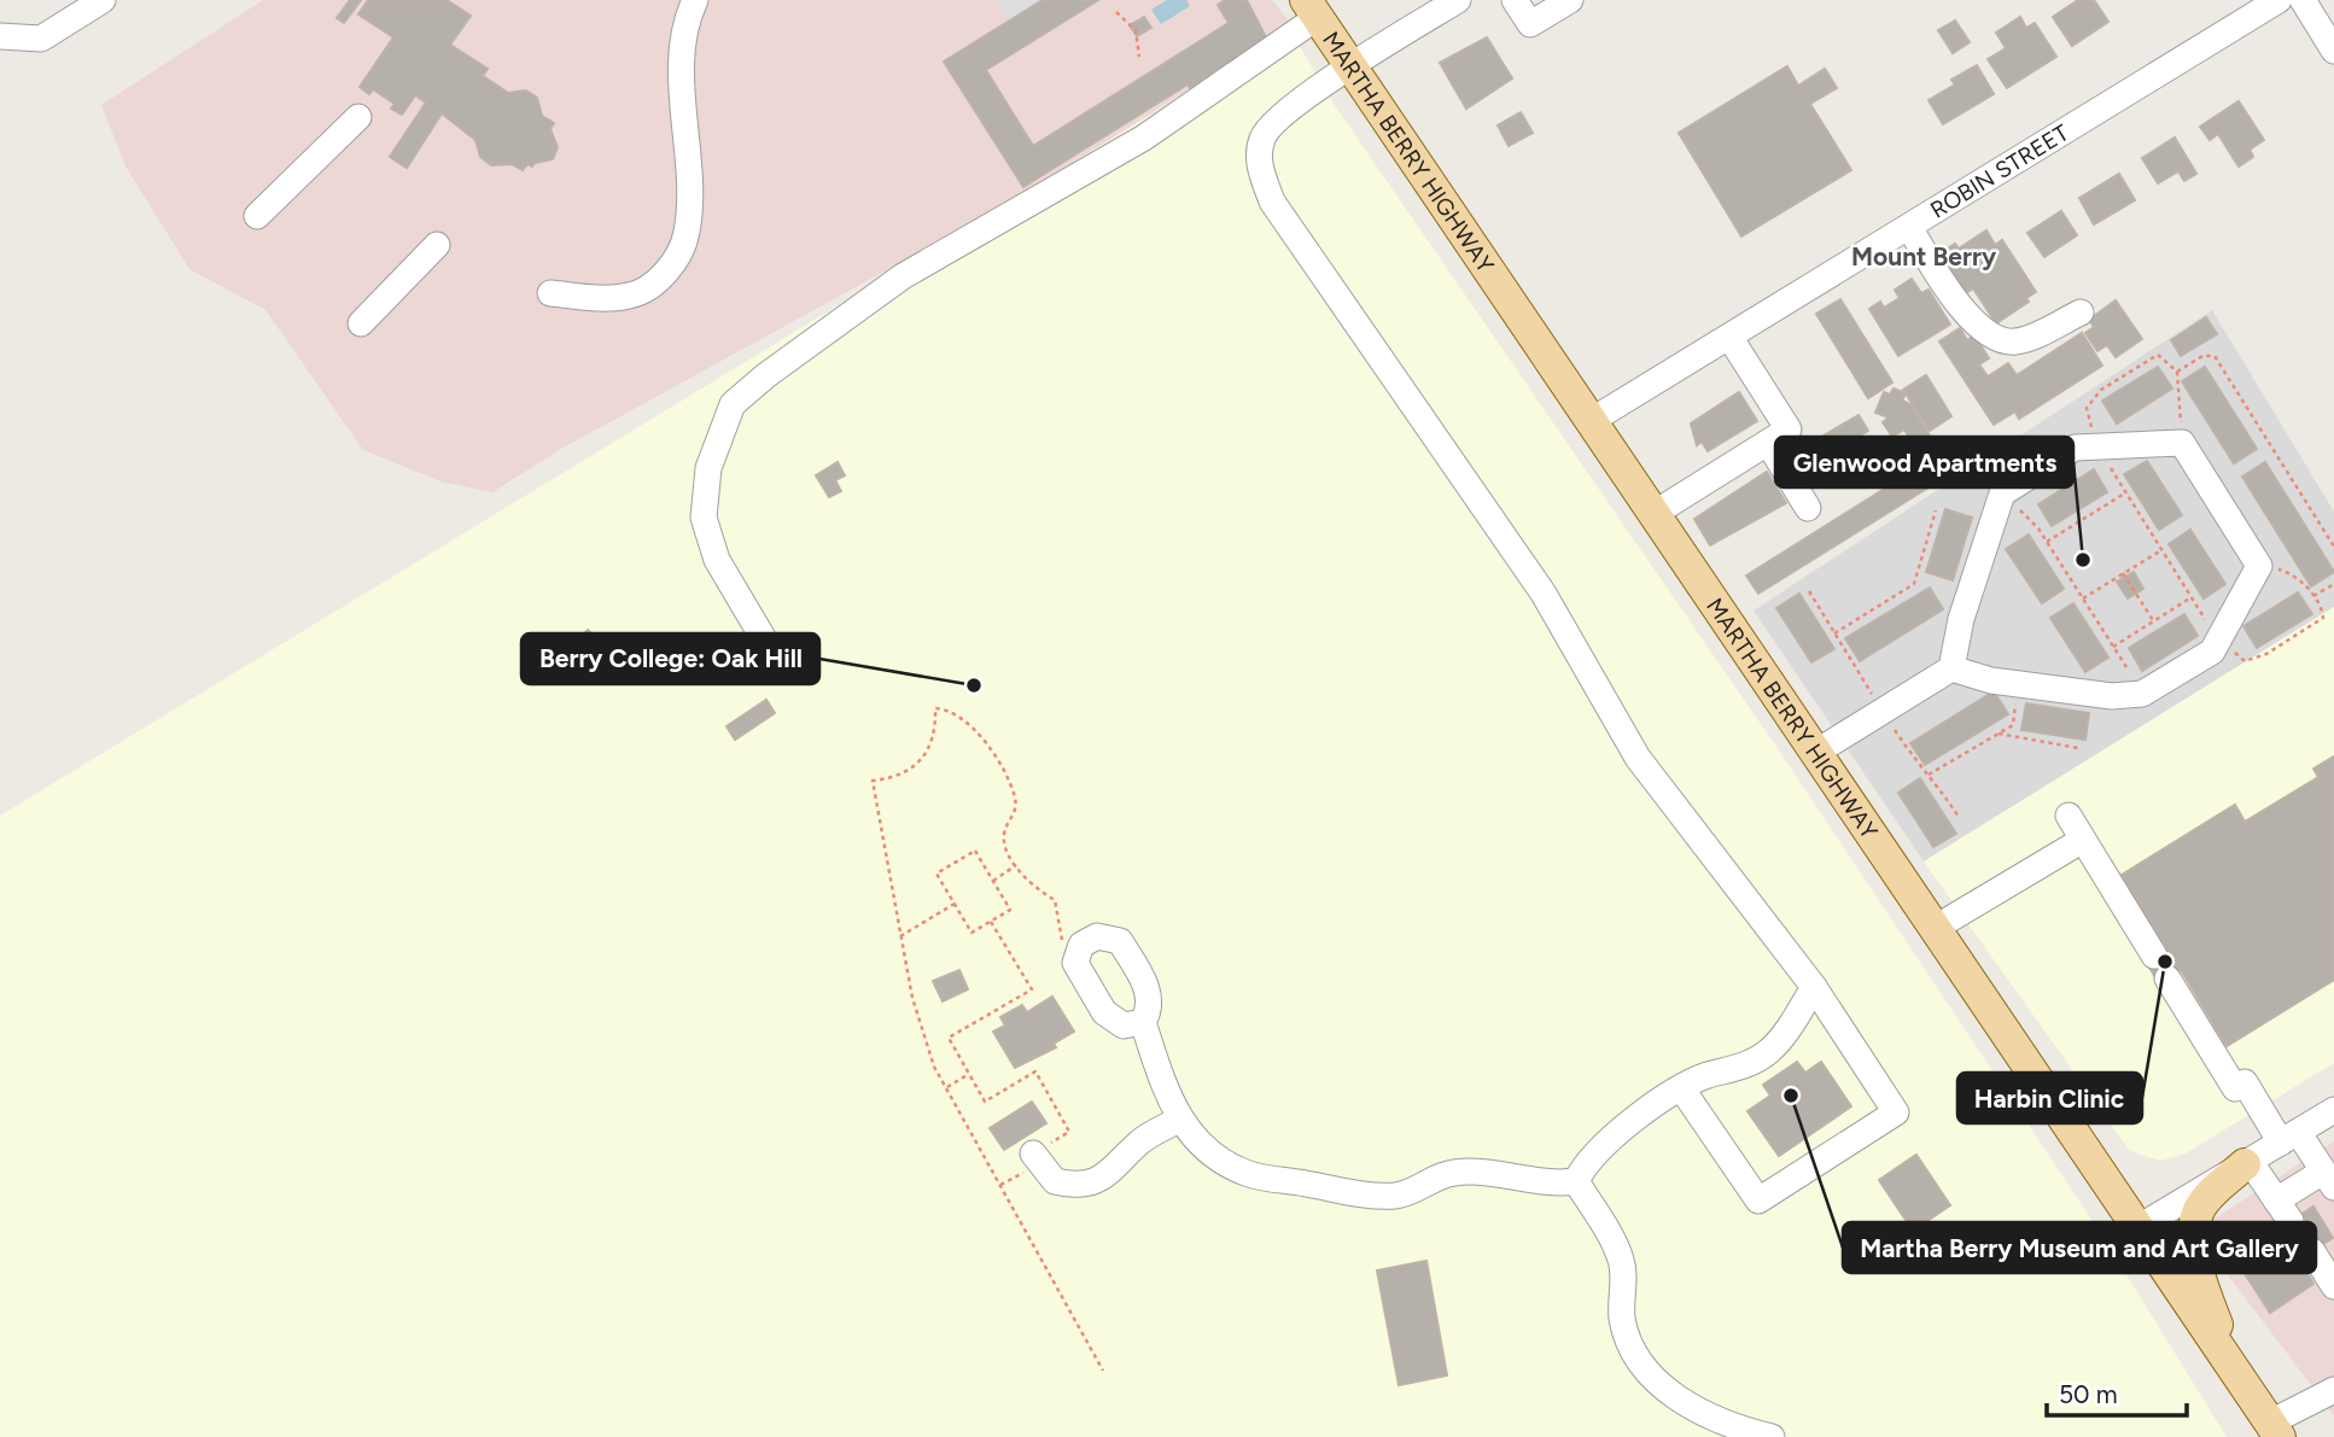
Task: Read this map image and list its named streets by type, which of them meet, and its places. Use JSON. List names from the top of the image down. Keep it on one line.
{"streets":{"main road":["MARTHA BERRY HIGHWAY"],"street":["ROBIN STREET"]},"crossings":[["MARTHA BERRY HIGHWAY","ROBIN STREET"]],"districts":["Mount Berry"],"places":["Glenwood Apartments","Berry College: Oak Hill","Harbin Clinic","Martha Berry Museum and Art Gallery"],"scale_bar":"50 m"}
